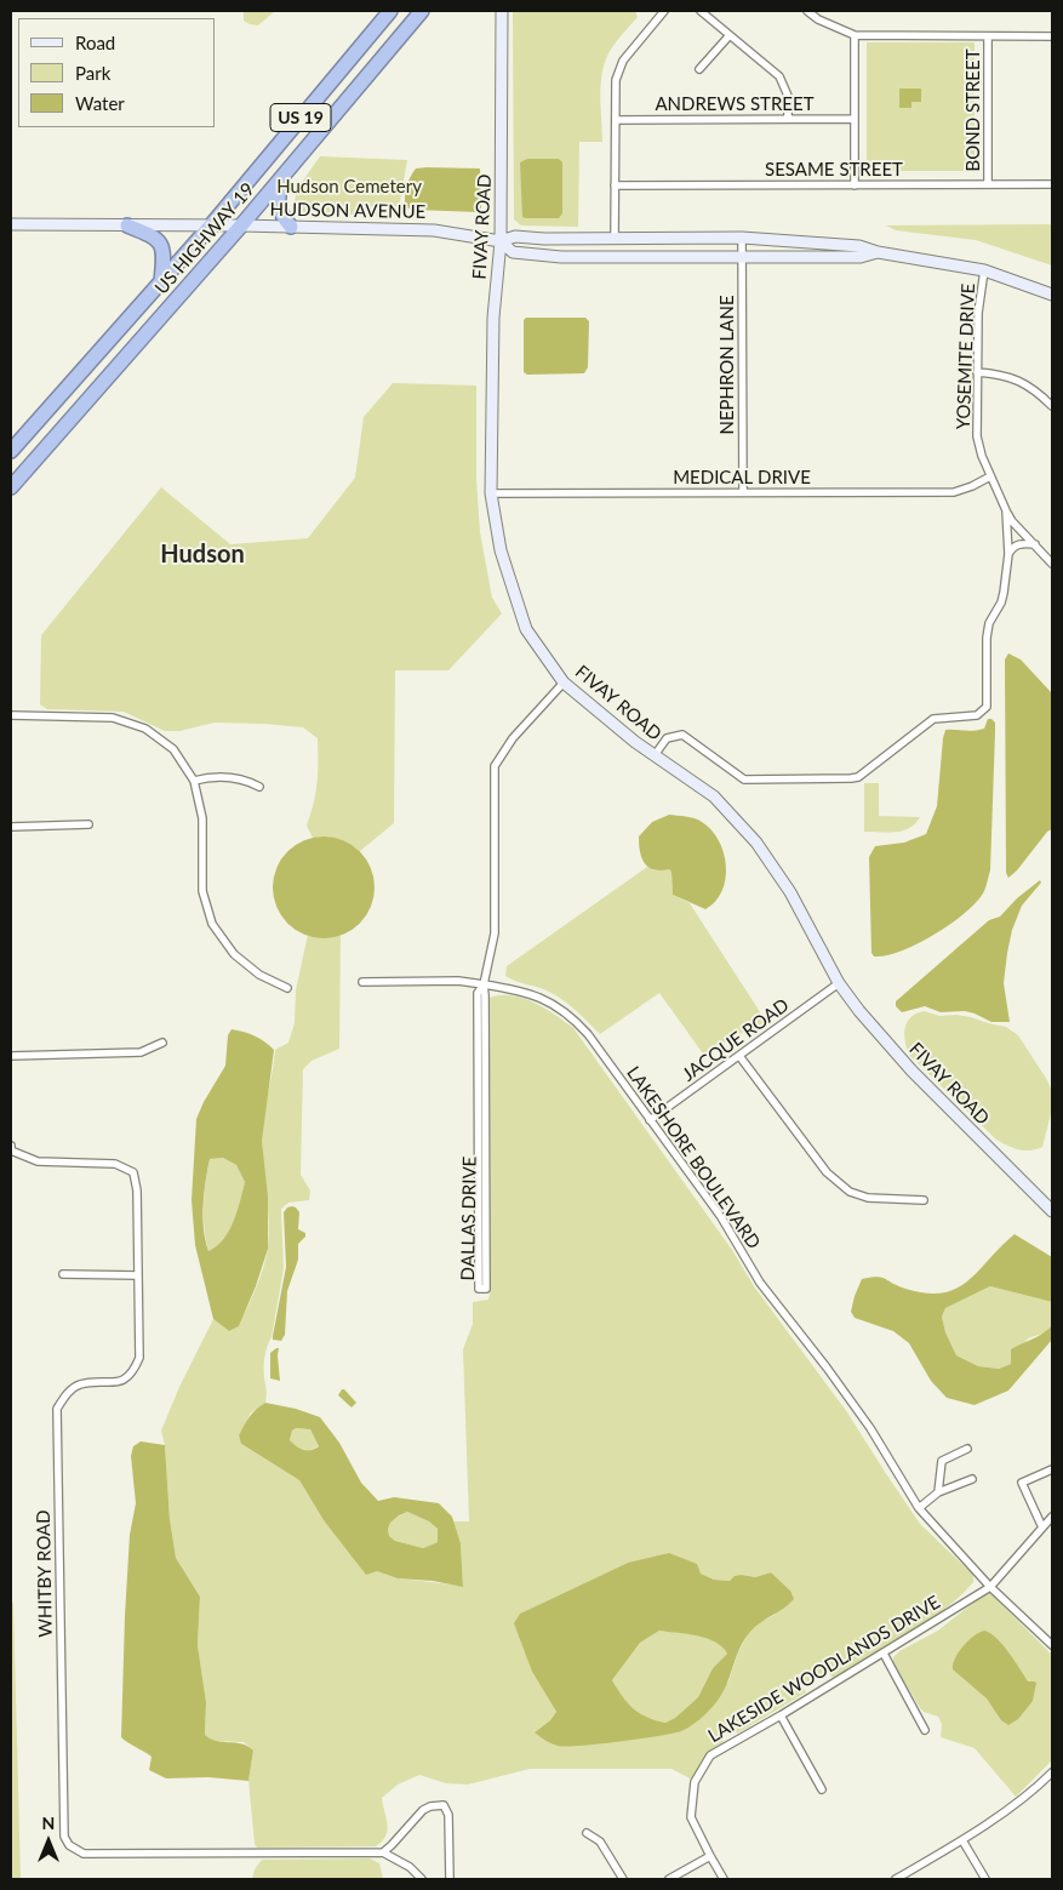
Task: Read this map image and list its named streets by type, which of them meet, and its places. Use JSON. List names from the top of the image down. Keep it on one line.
{"streets":{"highway":["US 19","US HIGHWAY 19"],"street":["ANDREWS STREET","BOND STREET","SESAME STREET","HUDSON AVENUE","FIVAY ROAD","YOSEMITE DRIVE","NEPHRON LANE","MEDICAL DRIVE","JACQUE ROAD","LAKESHORE BOULEVARD","DALLAS DRIVE","WHITBY ROAD","LAKESIDE WOODLANDS DRIVE"]},"crossings":[["BOND STREET","SESAME STREET"],["HUDSON AVENUE","FIVAY ROAD"],["HUDSON AVENUE","US HIGHWAY 19"],["HUDSON AVENUE","YOSEMITE DRIVE"],["HUDSON AVENUE","NEPHRON LANE"],["FIVAY ROAD","YOSEMITE DRIVE"],["FIVAY ROAD","MEDICAL DRIVE"],["FIVAY ROAD","JACQUE ROAD"],["YOSEMITE DRIVE","MEDICAL DRIVE"],["NEPHRON LANE","MEDICAL DRIVE"],["JACQUE ROAD","LAKESHORE BOULEVARD"],["LAKESHORE BOULEVARD","DALLAS DRIVE"],["LAKESHORE BOULEVARD","LAKESIDE WOODLANDS DRIVE"]],"districts":["Hudson"],"parks":["Hudson Cemetery"],"legend":["Road","Park","Water"],"north":"top"}
